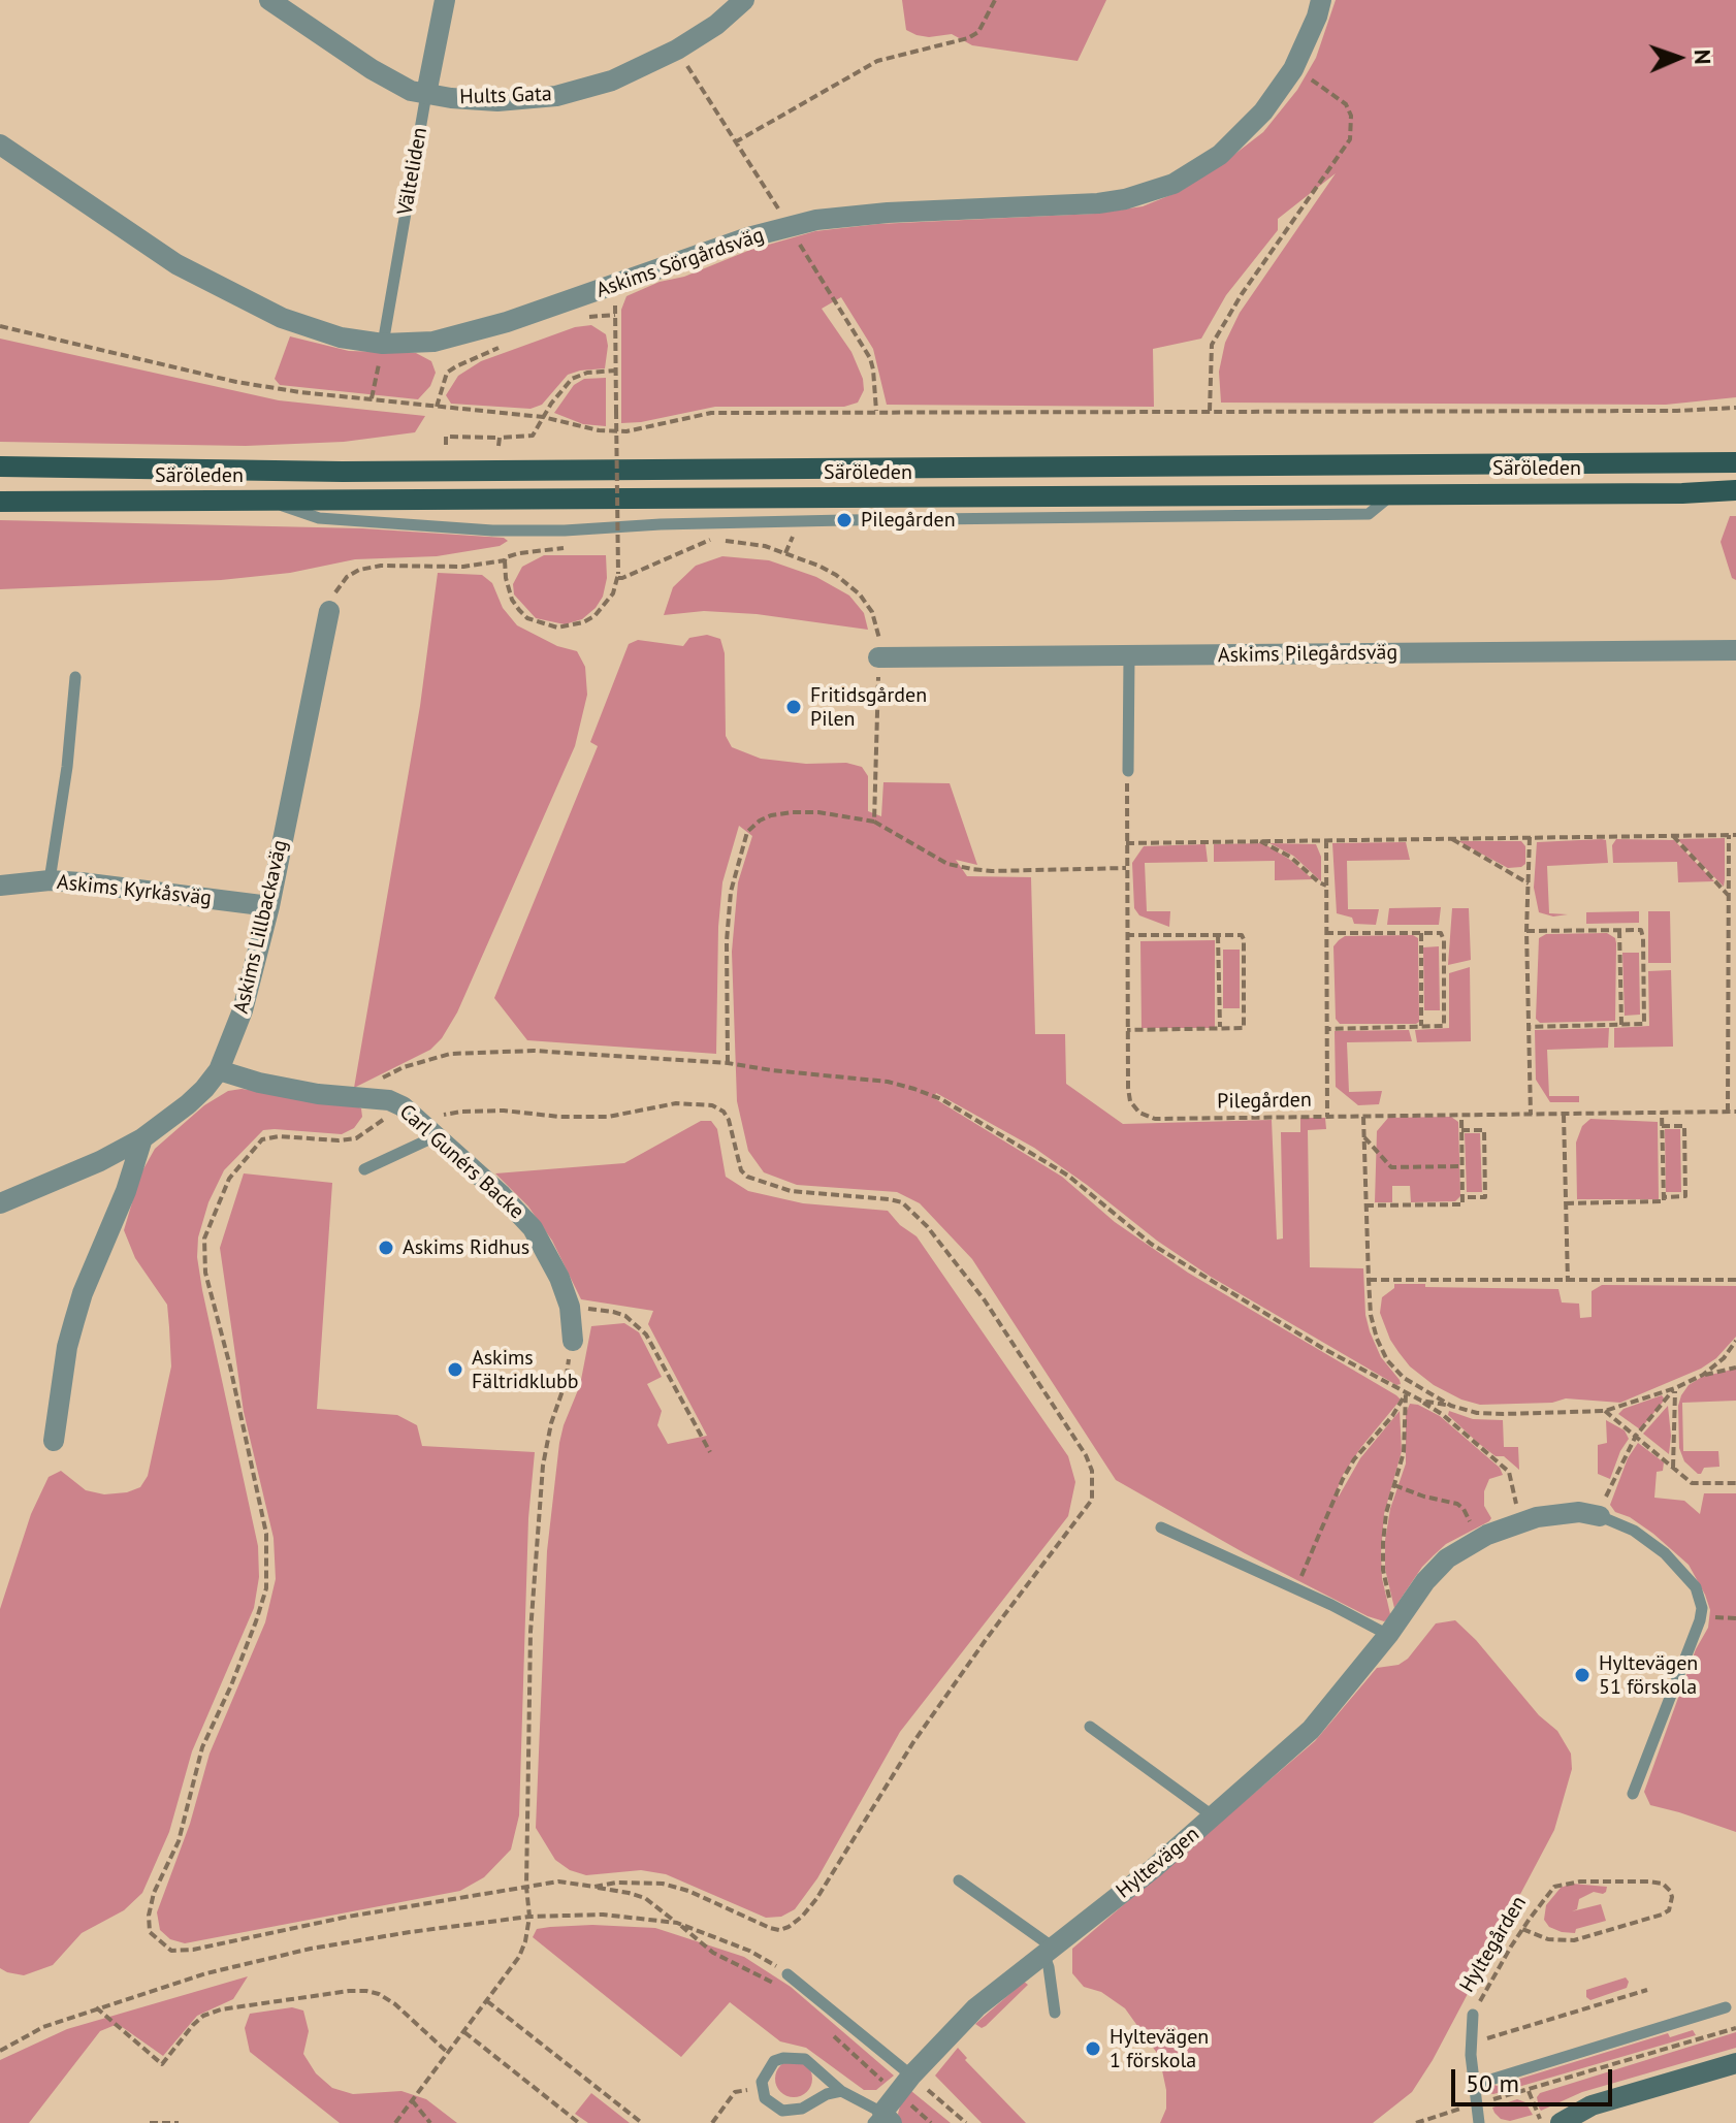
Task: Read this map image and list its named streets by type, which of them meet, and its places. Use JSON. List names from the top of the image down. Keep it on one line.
{"streets":{"main road":["Säröleden"],"street":["Hults Gata","Välteliden","Askims Sörgårdsväg","Askims Pilegårdsväg","Askims Kyrkåsväg","Askims Lillbackaväg","Carl Gunérs Backe","Hyltevägen"],"lane":["Hyltegården"],"path":["Pilegården"]},"crossings":[["Hults Gata","Välteliden"],["Välteliden","Askims Sörgårdsväg"],["Askims Kyrkåsväg","Askims Lillbackaväg"],["Askims Lillbackaväg","Carl Gunérs Backe"]],"places":["Pilegården","Fritidsgården Pilen","Askims Ridhus","Askims Fältridklubb","Hyltevägen 51 förskola","Hyltevägen 1 förskola"],"scale_bar":"50 m","north":"right"}
